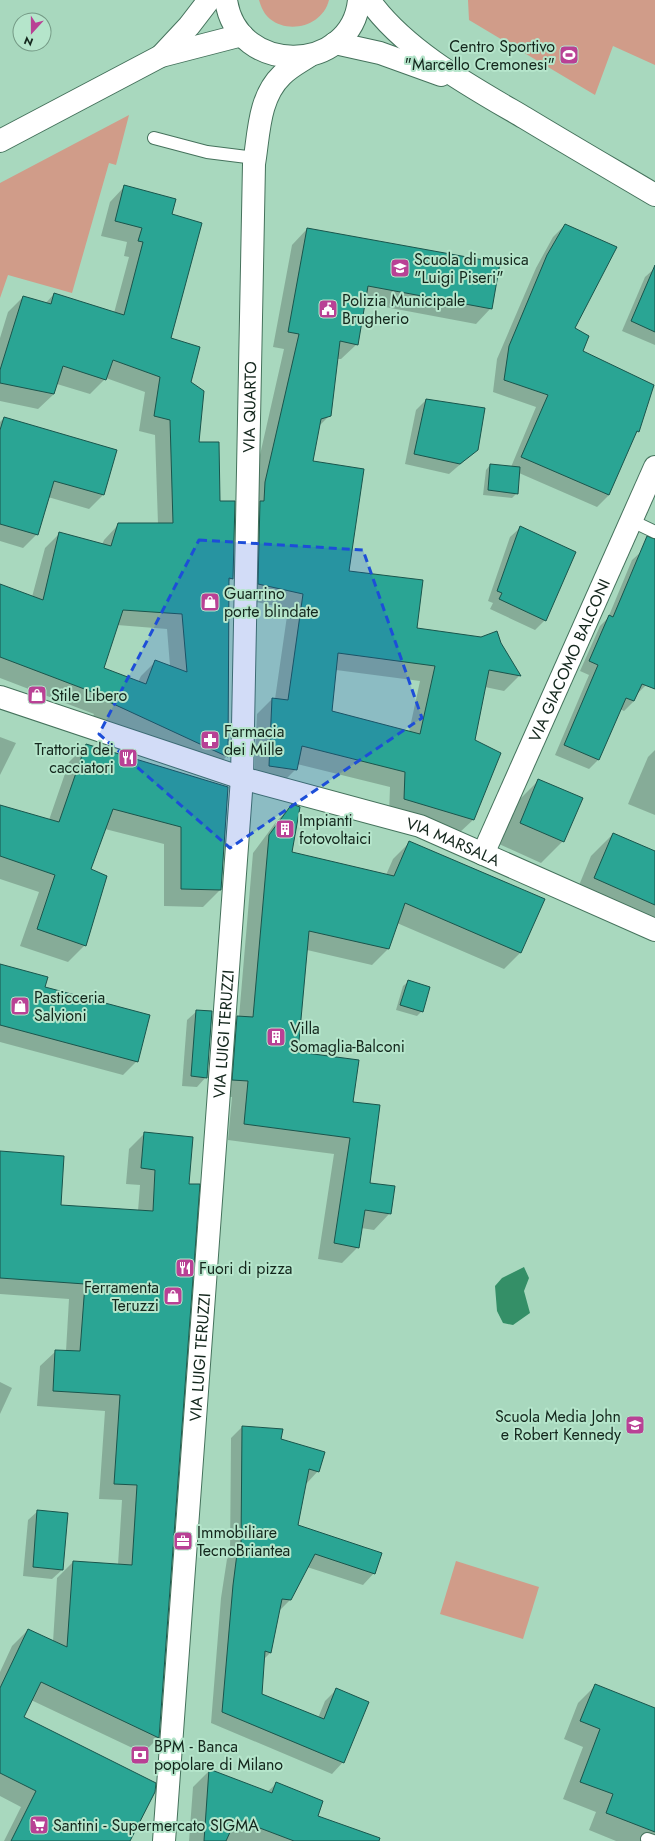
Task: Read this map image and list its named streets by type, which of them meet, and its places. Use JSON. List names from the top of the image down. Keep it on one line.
{"streets":{"street":["VIA QUARTO","VIA GIACOMO BALCONI","VIA MARSALA","VIA LUIGI TERUZZI"]},"crossings":[["VIA QUARTO","VIA MARSALA"],["VIA QUARTO","VIA LUIGI TERUZZI"],["VIA GIACOMO BALCONI","VIA MARSALA"],["VIA MARSALA","VIA LUIGI TERUZZI"]],"places":{"sports":["Centro Sportivo \"Marcello Cremonesi\""],"school or university":["Scuola di musica \"Luigi Piseri\"","Scuola Media John e Robert Kennedy"],"public building":["Polizia Municipale Brugherio"],"shop":["Guarrino porte blindate","Stile Libero","Pasticceria Salvioni","Ferramenta Teruzzi"],"pharmacy":["Farmacia dei Mille"],"restaurant":["Trattoria dei cacciatori","Fuori di pizza"],"building":["Impianti fotovoltaici","Villa Somaglia-Balconi"],"office":["Immobiliare TecnoBriantea"],"bank":["BPM - Banca popolare di Milano"],"supermarket":["Santini - Supermercato SIGMA"]},"north":"bottom"}
